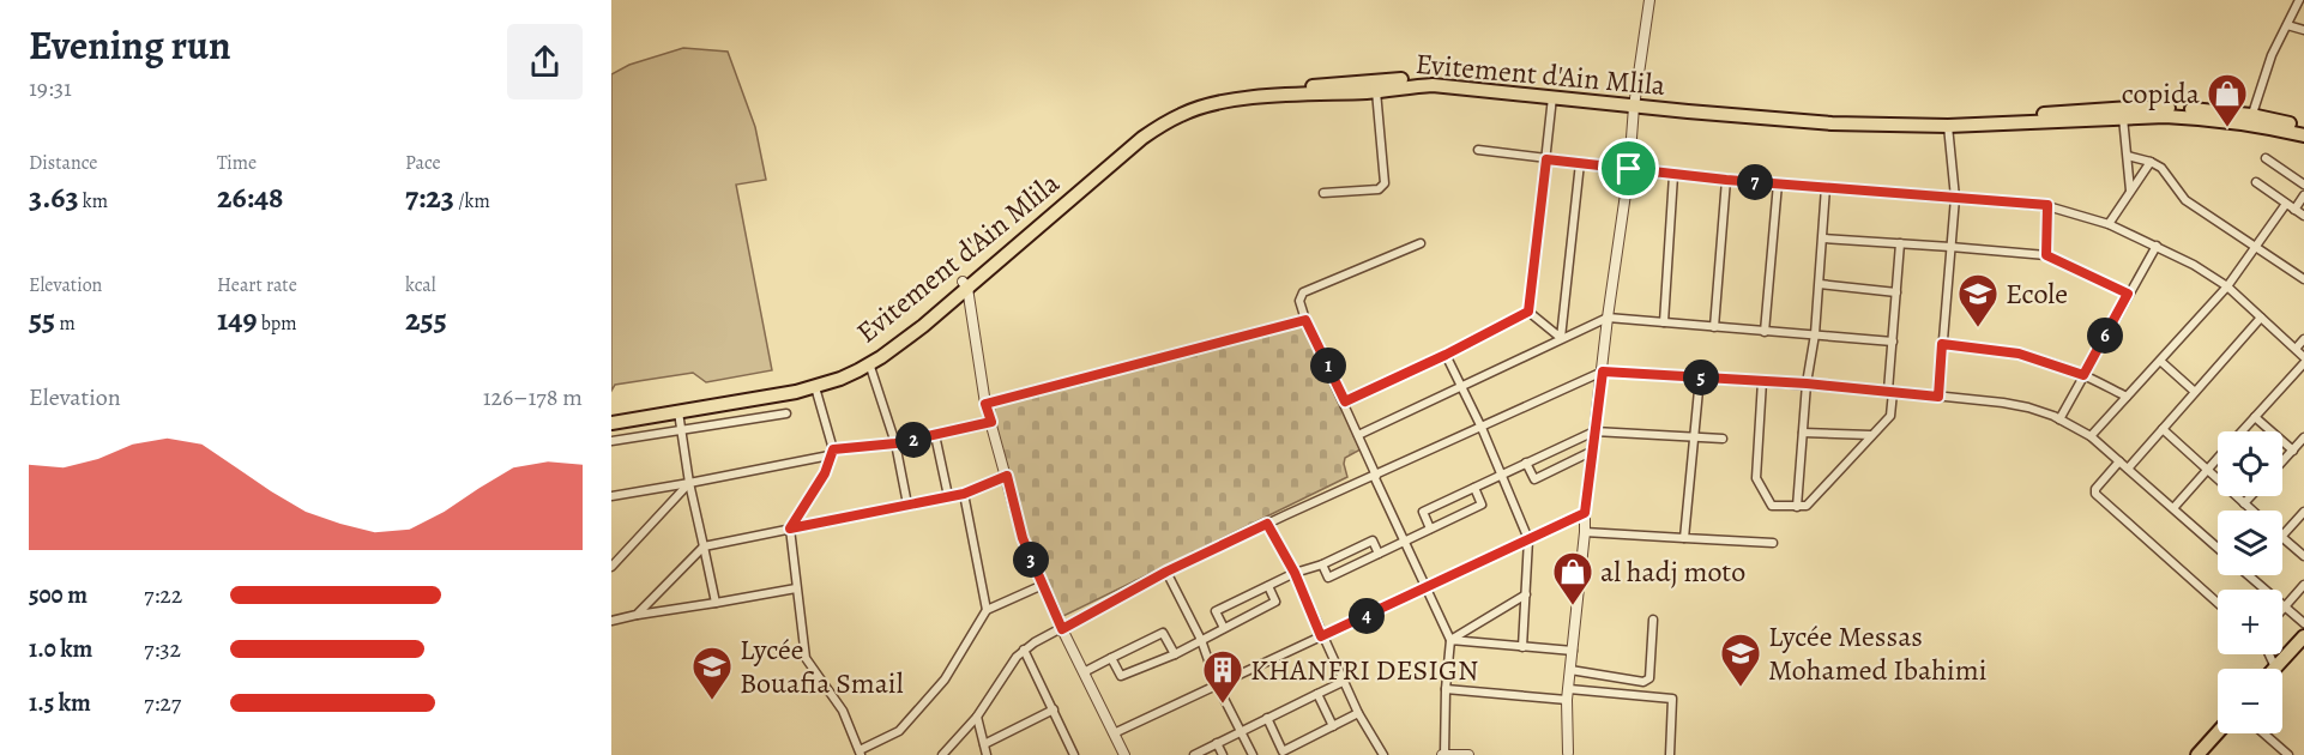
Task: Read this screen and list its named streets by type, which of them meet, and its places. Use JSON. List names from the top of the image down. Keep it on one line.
{"streets":{"main road":["Evitement d'Ain Mlila"]},"places":{"shop":["copida","al hadj moto"],"school or university":["Ecole","Lycée Messas Mohamed Ibahimi","Lycée Bouafia Smail"],"building":["KHANFRI DESIGN"]},"page":{"heading":["Evening run","19:31"],"stats":[["Distance","3.63 km"],["Time","26:48"],["Pace","7:23 /km"],["Elevation","55 m"],["Heart rate","149 bpm"],["kcal","255"]],"pins":["7","6","1","5","2","3","4"],"chart":["Elevation","126–178 m"],"map_buttons":["+","−"],"list":[{"name":"500 m","note":"7:22"},{"name":"1.0 km","note":"7:32"},{"name":"1.5 km","note":"7:27"}]}}
